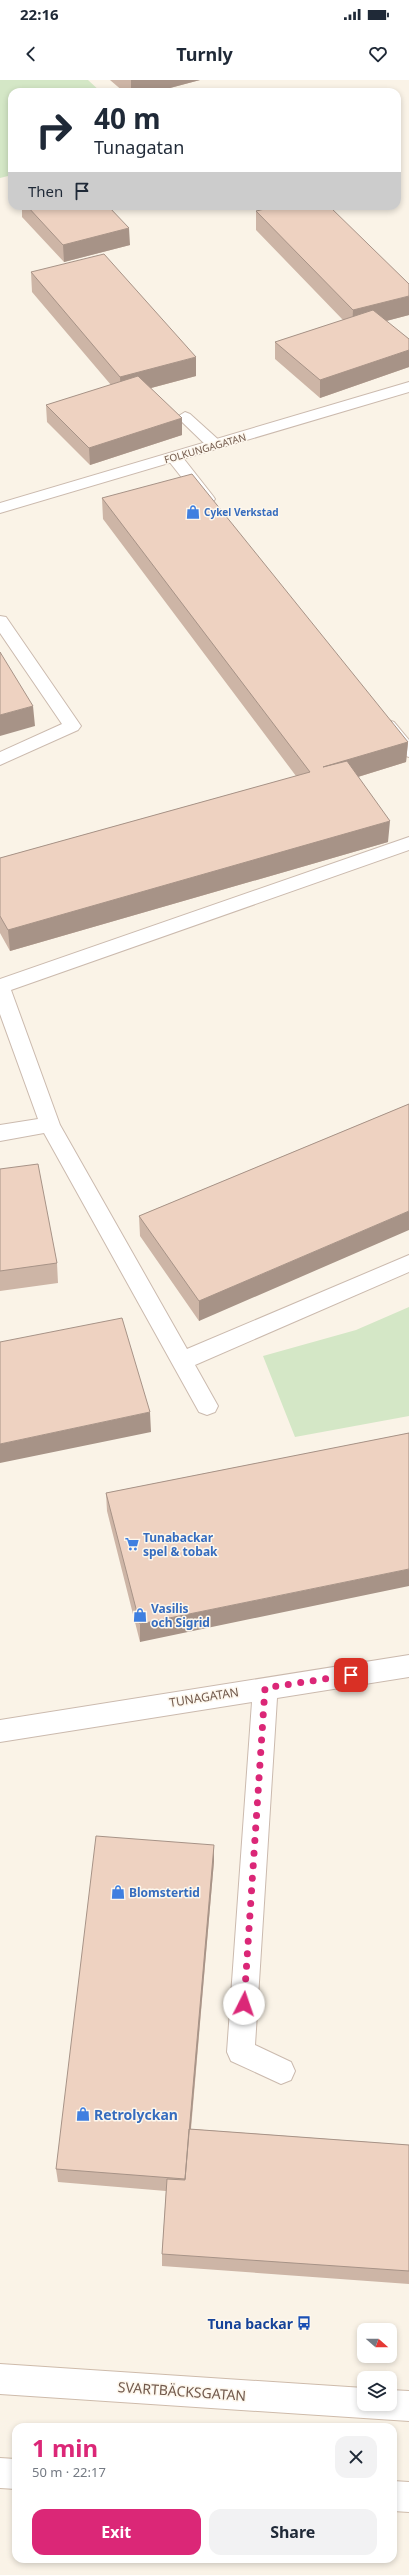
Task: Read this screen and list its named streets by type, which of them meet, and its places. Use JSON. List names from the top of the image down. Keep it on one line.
{"streets":{"street":["FOLKUNGAGATAN","TUNAGATAN","SVARTBÄCKSGATAN"]},"places":{"shop":["Cykel Verkstad","Vasilis och Sigrid","Blomstertid","Retrolyckan"],"supermarket":["Tunabackar spel & tobak"],"bus stop":["Tuna backar"]},"north":"right","page":{"status":"22:16","header":"Turnly","turn":["40 m","Tunagatan"],"then":"Then","heading":["1 min","50 m · 22:17"],"buttons":["Exit","Share"]}}
